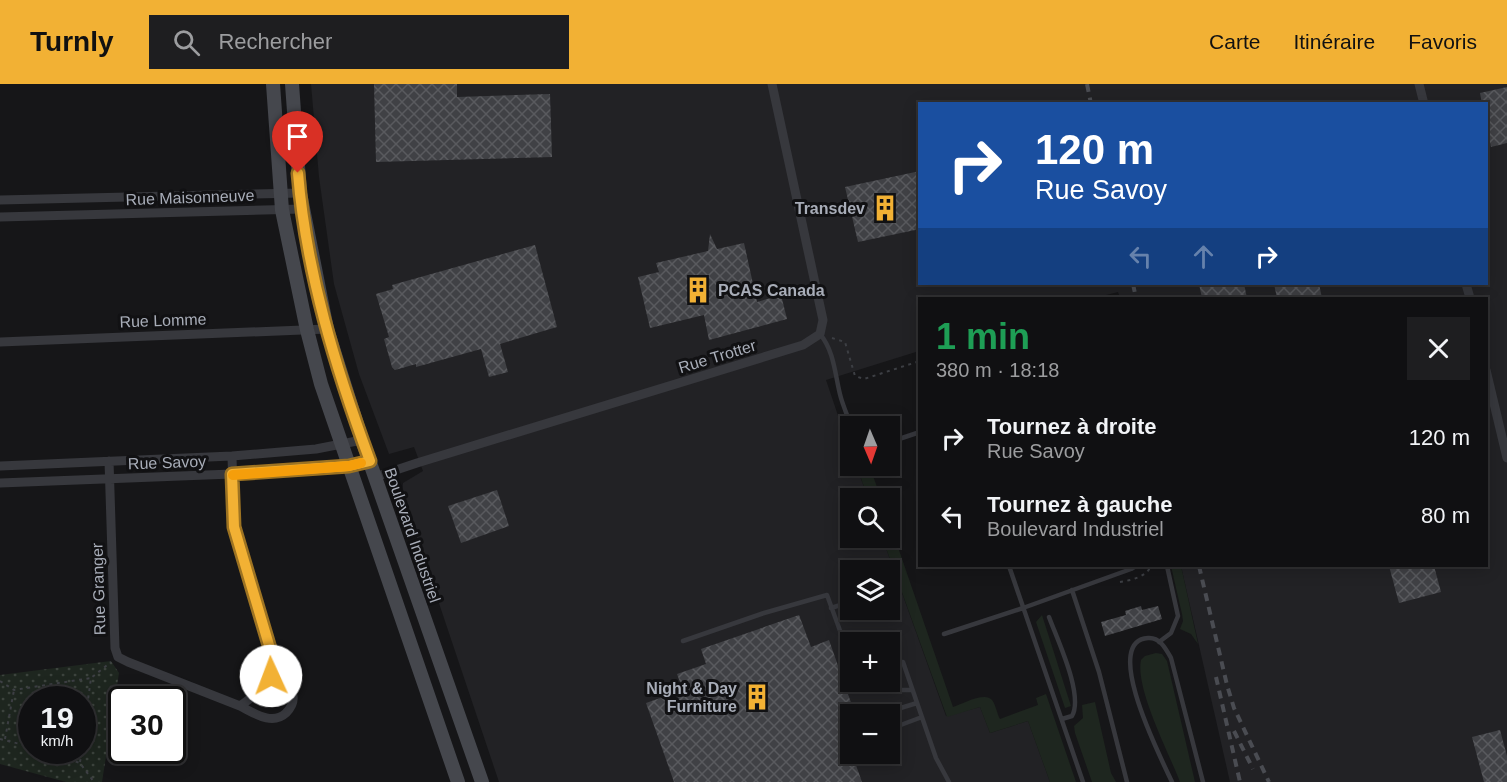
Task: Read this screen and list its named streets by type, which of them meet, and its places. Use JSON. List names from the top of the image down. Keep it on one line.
{"streets":{"street":["Rue Maisonneuve","Rue Lomme","Rue Trotter","Rue Savoy","Boulevard Industriel","Rue Granger"]},"crossings":[["Rue Maisonneuve","Boulevard Industriel"],["Rue Lomme","Boulevard Industriel"],["Rue Trotter","Boulevard Industriel"],["Rue Savoy","Boulevard Industriel"],["Rue Savoy","Rue Granger"]],"places":{"building":["Transdev","PCAS Canada","Night & Day Furniture"]},"north":"bottom","page":{"header":"Turnly","search":"Rechercher","nav":["Carte","Itinéraire","Favoris"],"turn":["120 m","Rue Savoy"],"heading":["1 min","380 m · 18:18"],"list":[{"name":"Tournez à droite","note":"Rue Savoy","value":"120 m"},{"name":"Tournez à gauche","note":"Boulevard Industriel","value":"80 m"}],"map_buttons":["+","−"],"speed":"19 km/h","limit":"30"}}
